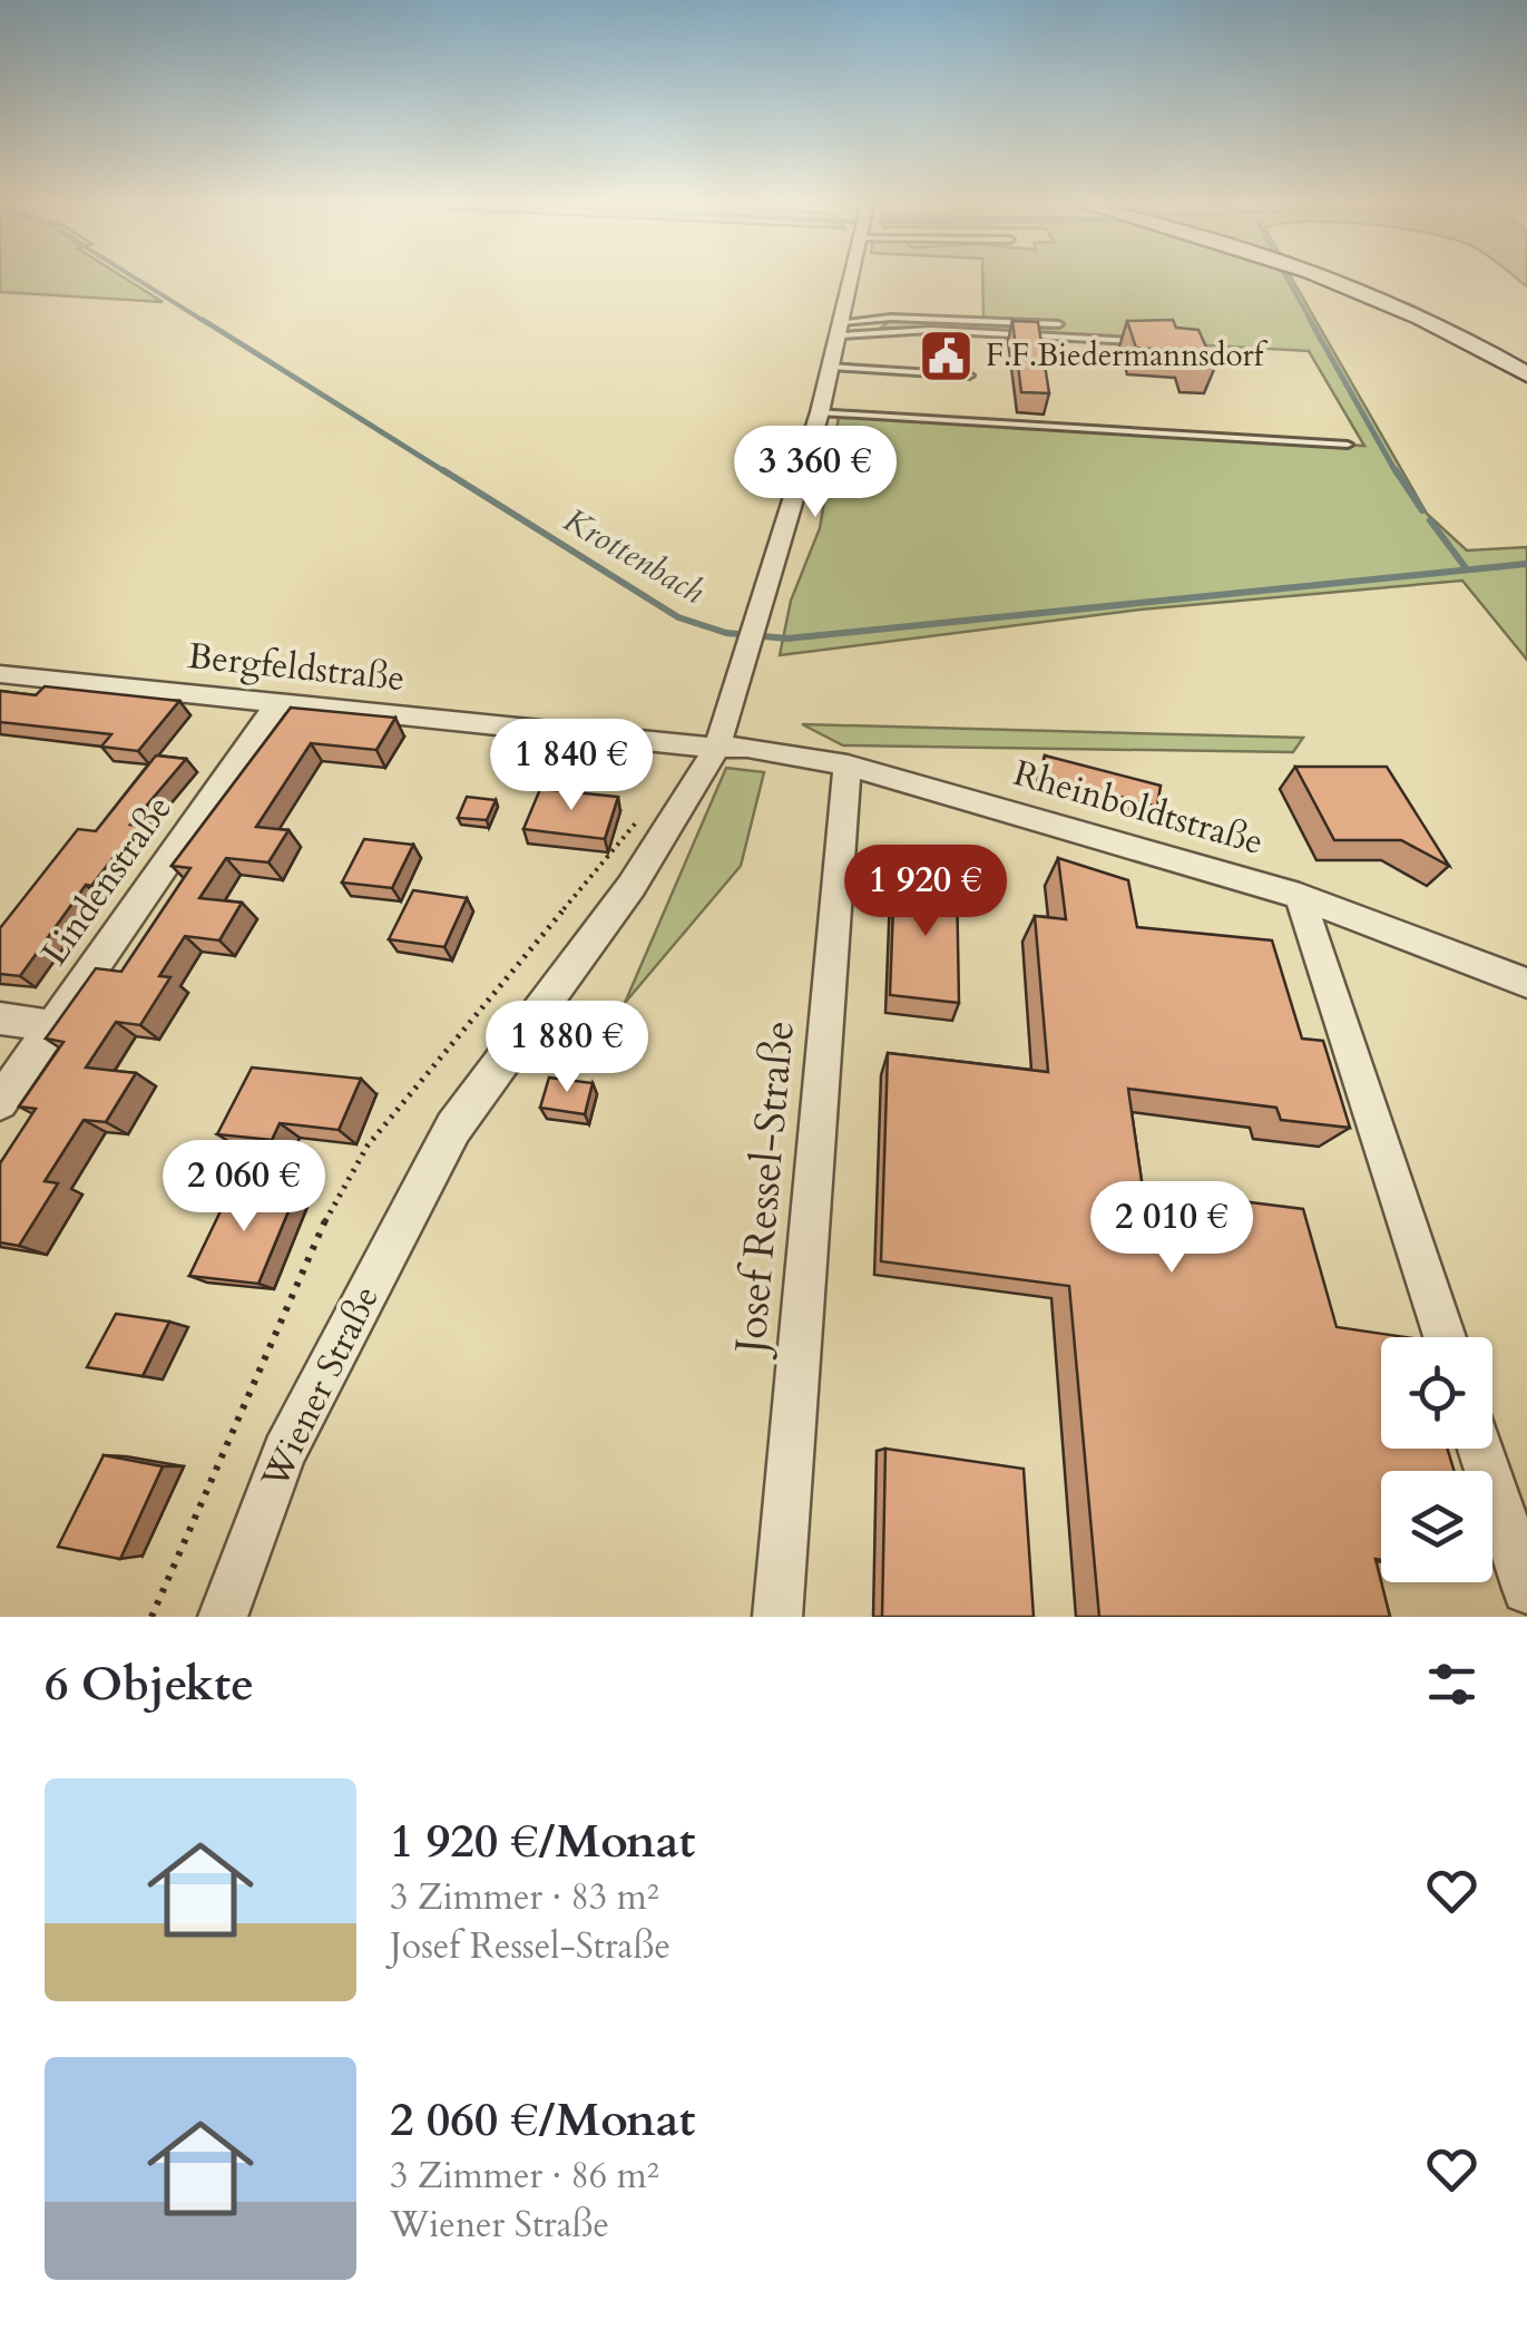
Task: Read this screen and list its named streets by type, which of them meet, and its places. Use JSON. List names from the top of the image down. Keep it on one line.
{"streets":{"street":["Bergfeldstraße","Rheinboldtstraße","Lindenstraße","Josef Ressel-Straße","Wiener Straße"]},"crossings":[["Bergfeldstraße","Rheinboldtstraße"],["Bergfeldstraße","Lindenstraße"],["Bergfeldstraße","Wiener Straße"],["Rheinboldtstraße","Josef Ressel-Straße"],["Rheinboldtstraße","Wiener Straße"]],"water":["Krottenbach"],"places":{"public building":["F.F.Biedermannsdorf"]},"page":{"price":["3 360 €","1 840 €","1 920 €","1 880 €","2 060 €","2 010 €"],"heading":"6 Objekte","list":[{"name":"1 920 €/Monat","note":"3 Zimmer · 83 m² · Josef Ressel-Straße"},{"name":"2 060 €/Monat","note":"3 Zimmer · 86 m² · Wiener Straße"}]}}
